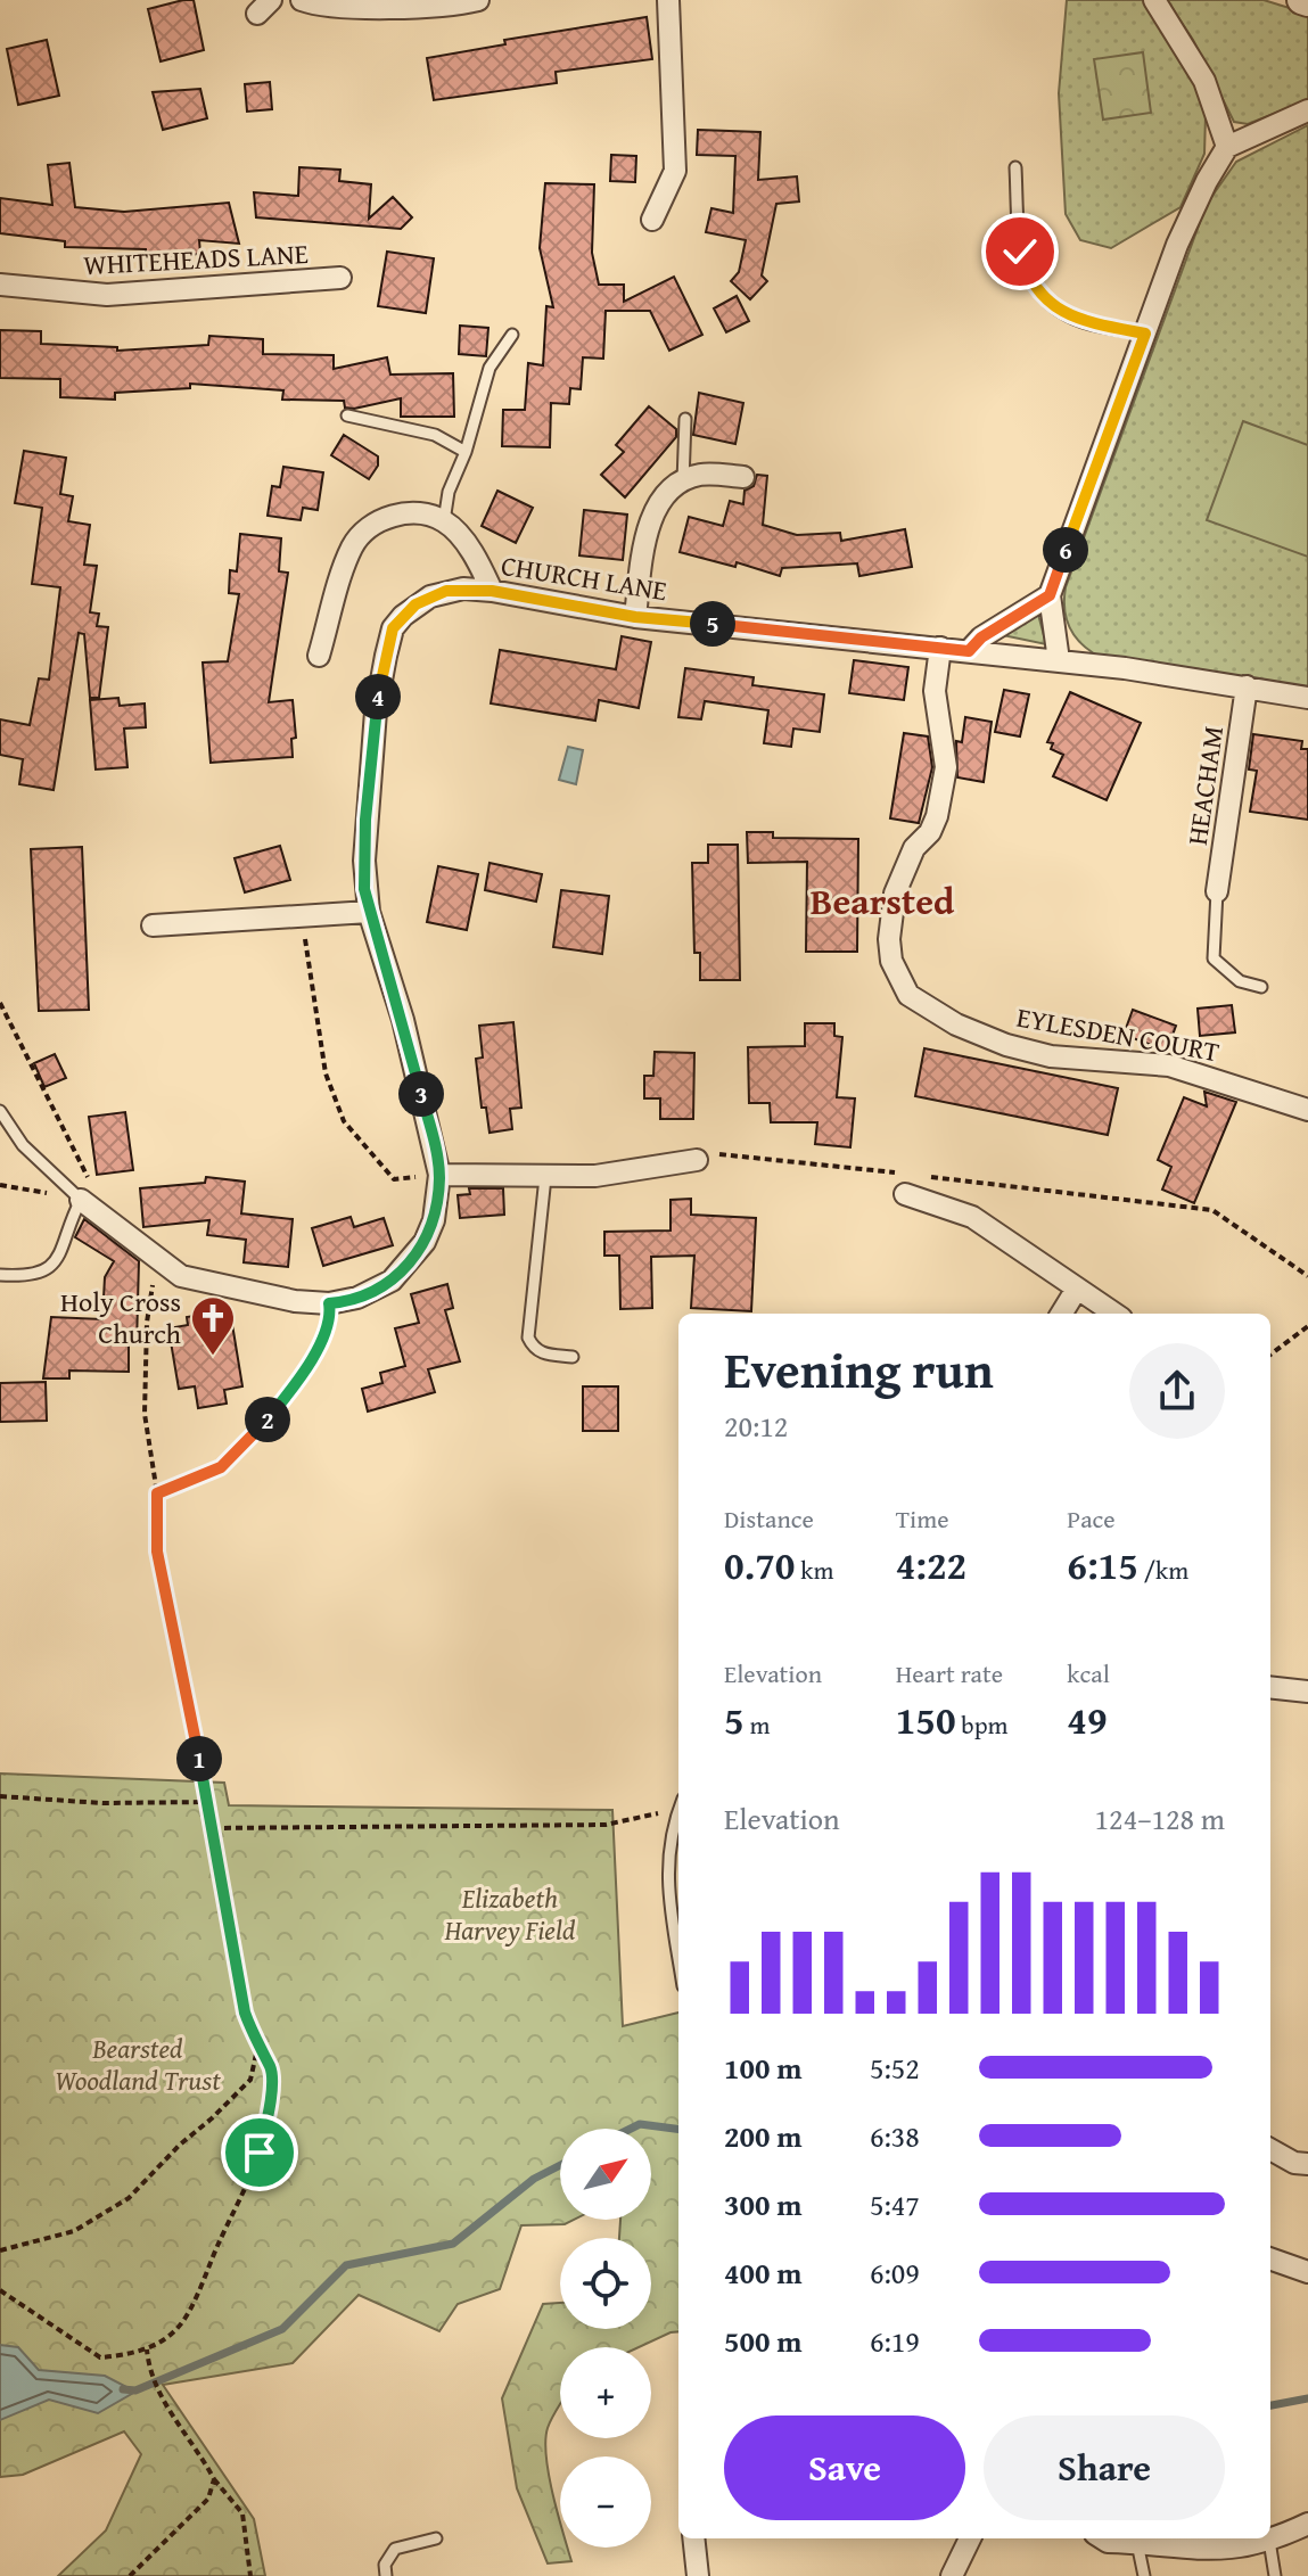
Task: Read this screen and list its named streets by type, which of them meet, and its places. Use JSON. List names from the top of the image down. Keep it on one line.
{"streets":{"street":["WHITEHEADS LANE","CHURCH LANE","HEACHAM","EYLESDEN COURT"]},"crossings":[["CHURCH LANE","HEACHAM"],["CHURCH LANE","EYLESDEN COURT"]],"districts":["Bearsted"],"parks":["Elizabeth Harvey Field","Bearsted Woodland Trust"],"places":{"church":["Holy Cross Church"]},"north":"top right","page":{"pins":["6","5","4","3","2","1"],"heading":["Evening run","20:12"],"stats":[["Distance","0.70 km"],["Time","4:22"],["Pace","6:15 /km"],["Elevation","5 m"],["Heart rate","150 bpm"],["kcal","49"]],"chart":["Elevation","124–128 m"],"list":[{"name":"100 m","note":"5:52"},{"name":"200 m","note":"6:38"},{"name":"300 m","note":"5:47"},{"name":"400 m","note":"6:09"},{"name":"500 m","note":"6:19"}],"map_buttons":["+","−"],"buttons":["Save","Share"]}}
